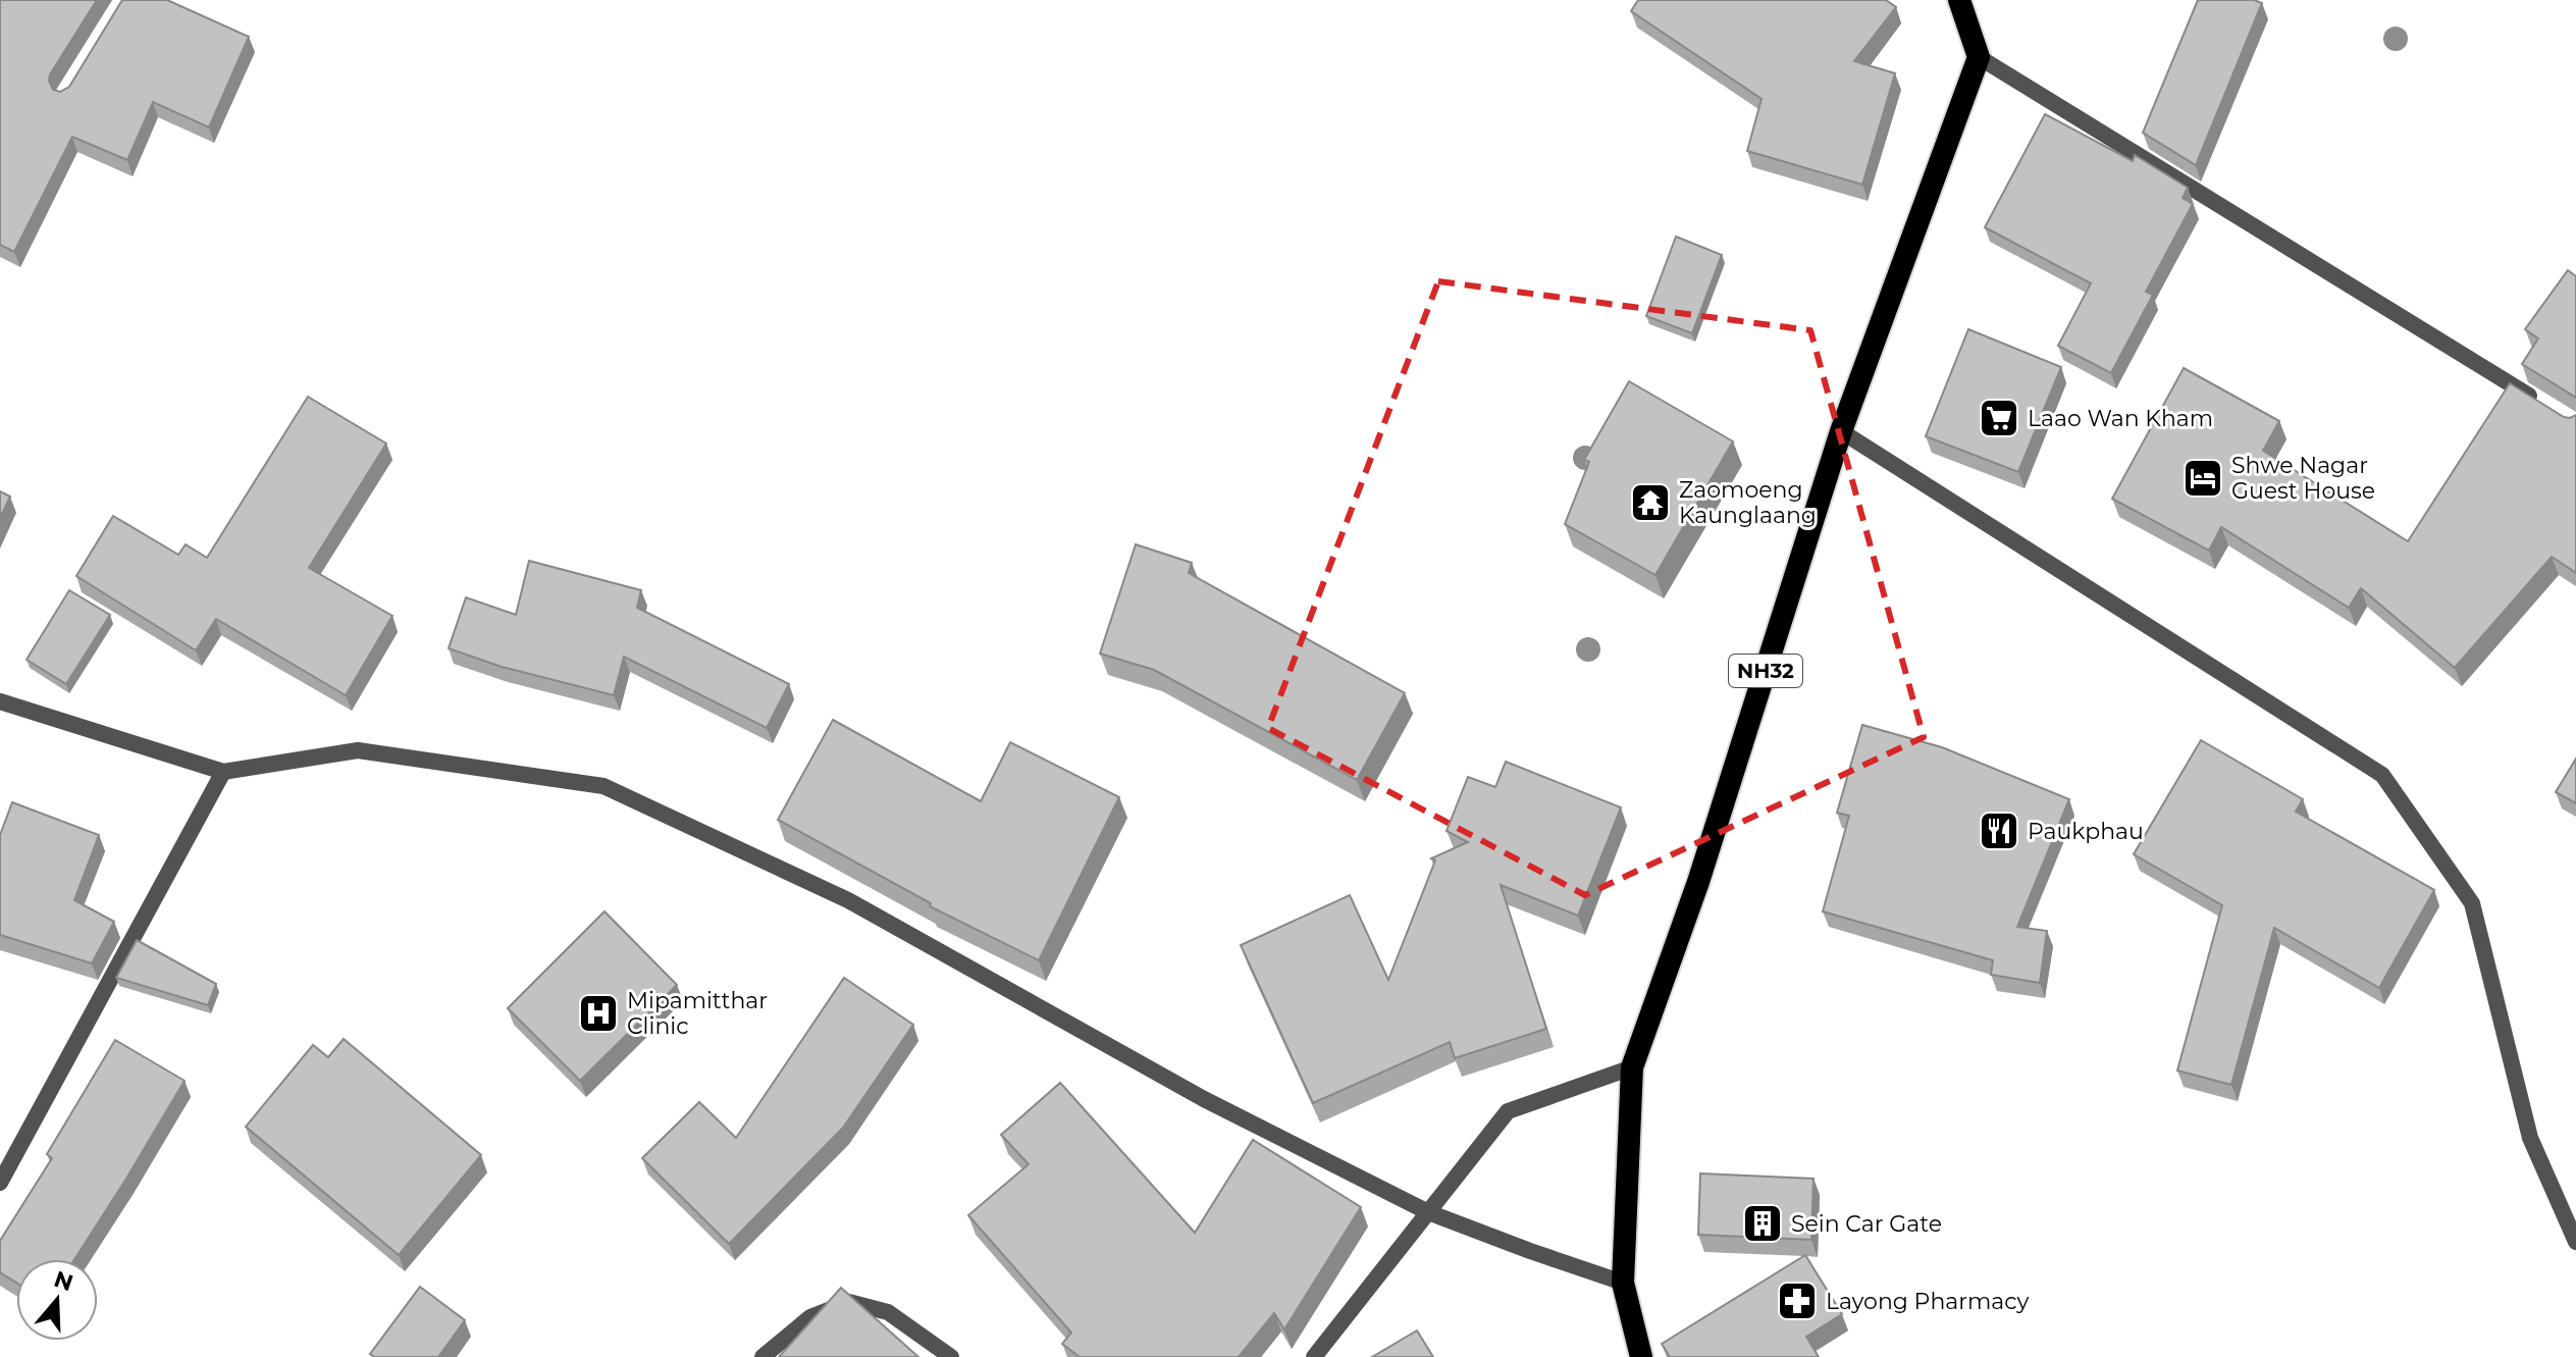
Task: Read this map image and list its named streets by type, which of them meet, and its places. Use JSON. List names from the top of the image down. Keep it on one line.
{"streets":{"highway":["NH32"]},"places":{"supermarket":["Laao Wan Kham"],"hotel":["Shwe Nagar Guest House"],"temple":["Zaomoeng Kaunglaang"],"restaurant":["Paukphau"],"hospital":["Mipamitthar Clinic"],"building":["Sein Car Gate"],"pharmacy":["Layong Pharmacy"]},"north":"top"}
